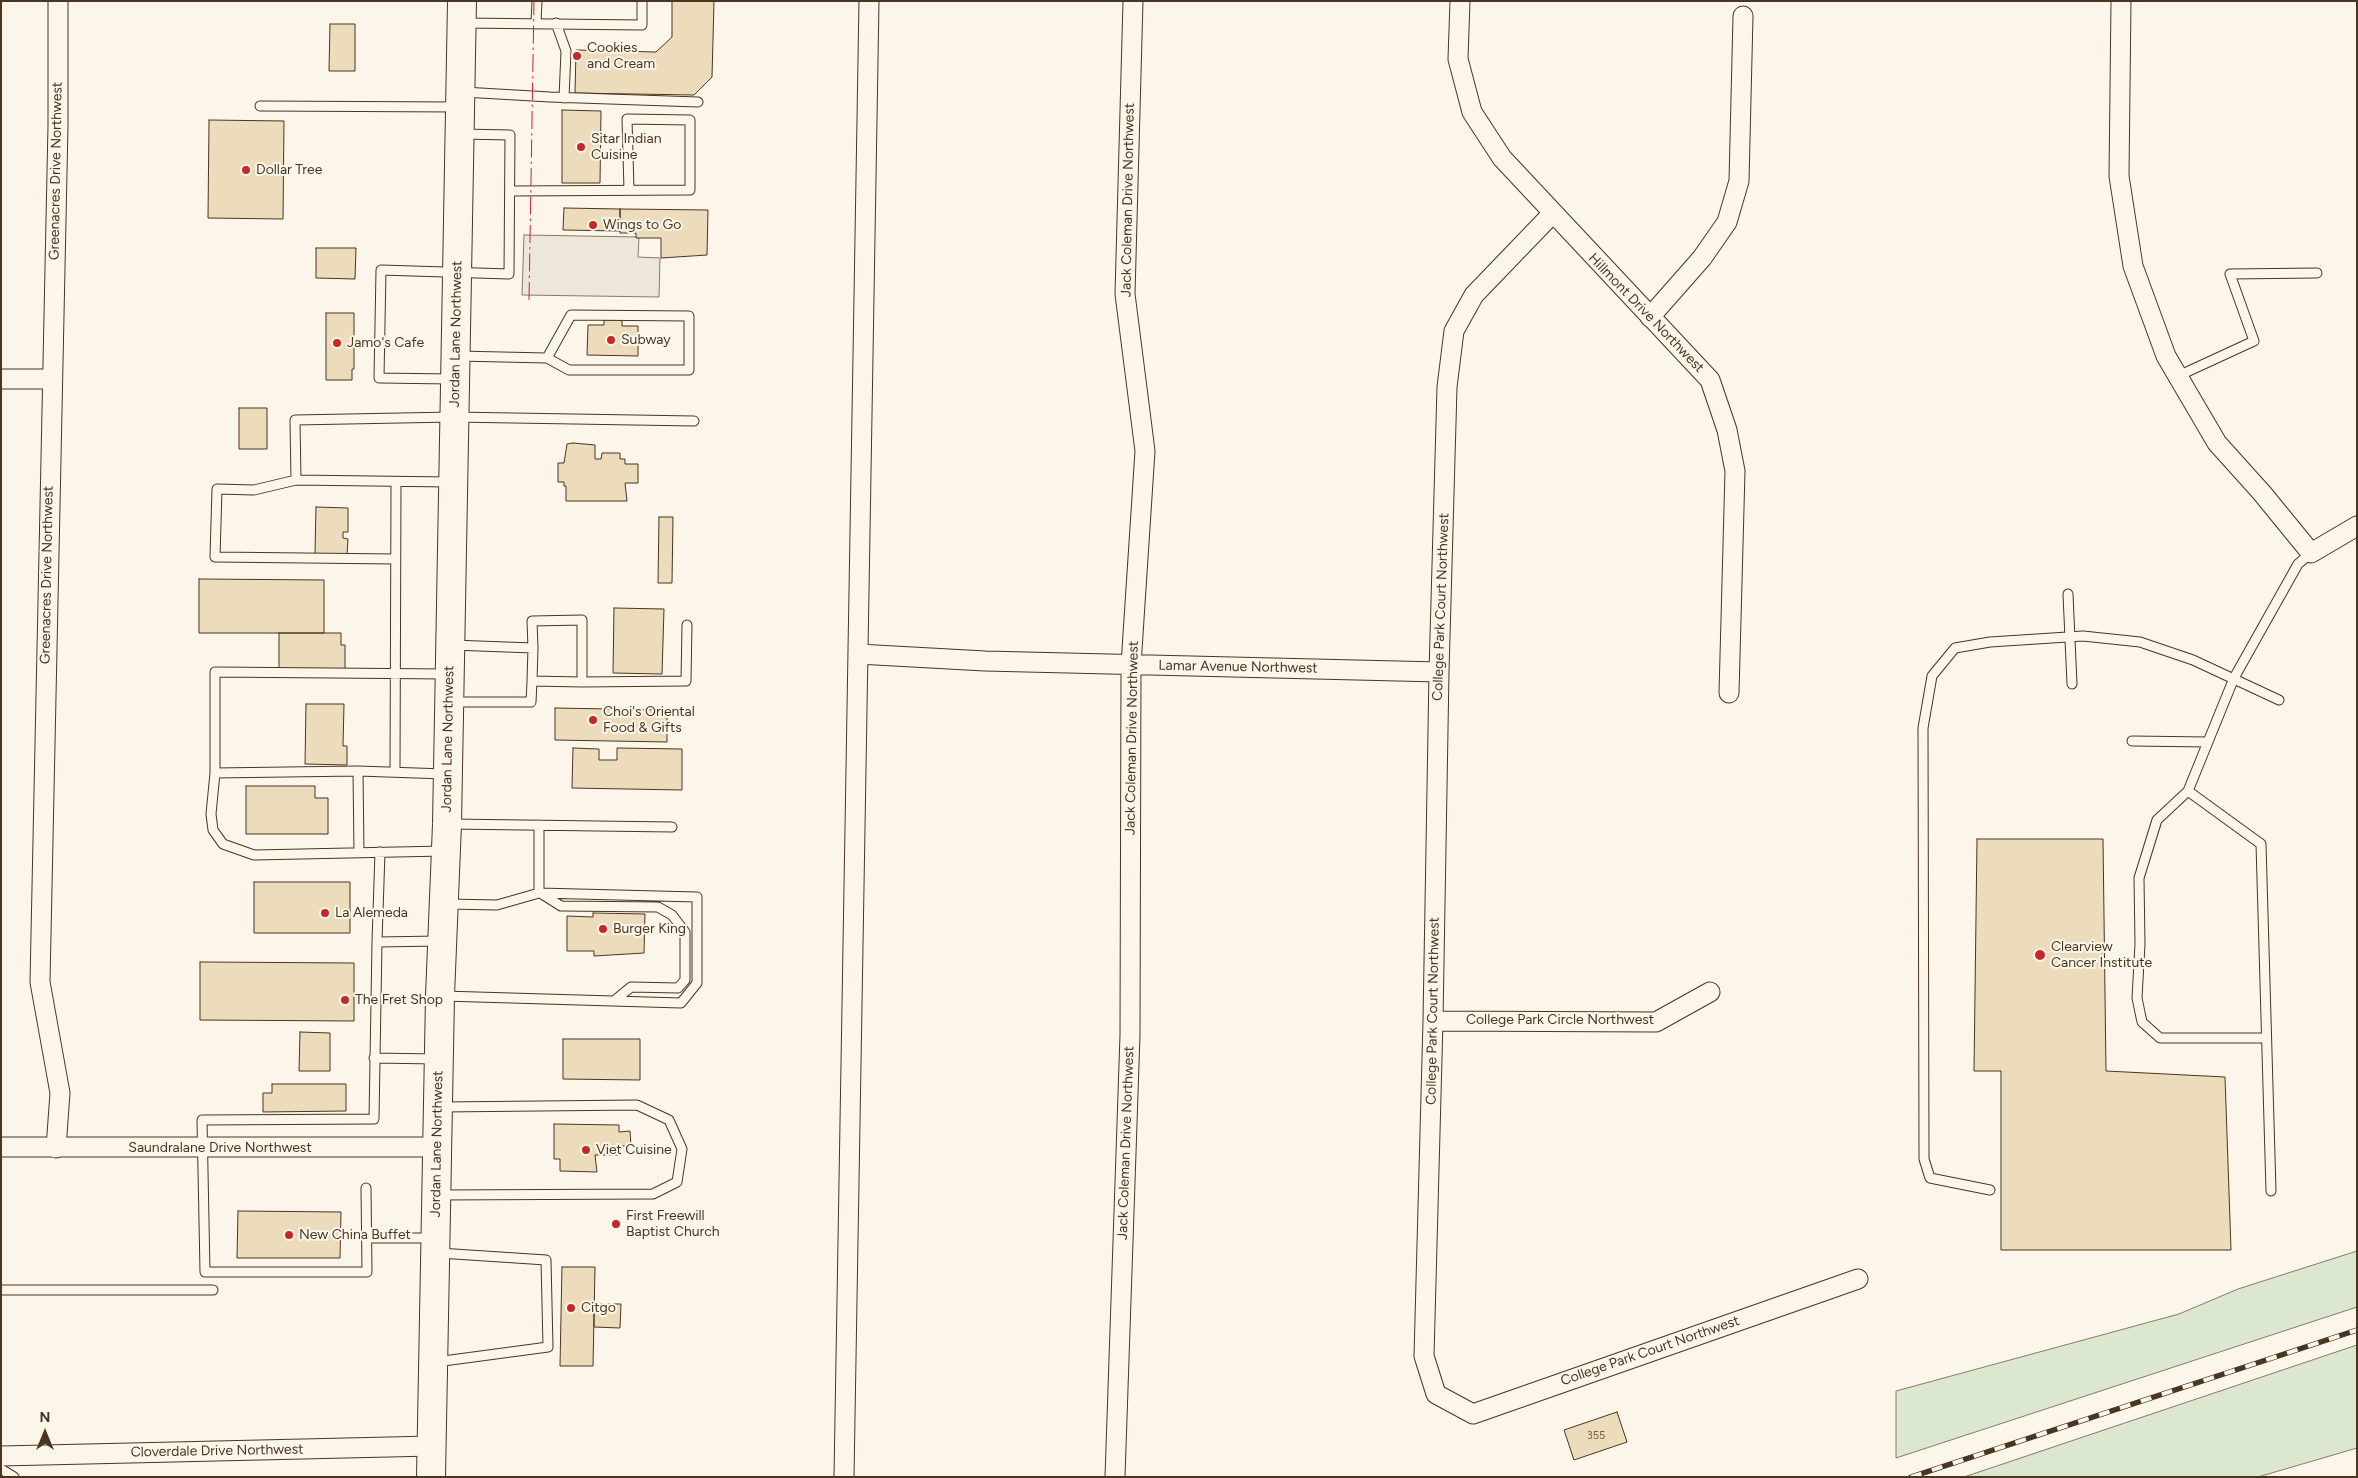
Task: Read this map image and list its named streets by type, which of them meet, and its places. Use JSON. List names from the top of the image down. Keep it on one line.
{"streets":{"main road":["Jordan Lane Northwest"],"street":["Greenacres Drive Northwest","Jack Coleman Drive Northwest","Hillmont Drive Northwest","College Park Court Northwest","Lamar Avenue Northwest","College Park Circle Northwest","Saundralane Drive Northwest","Cloverdale Drive Northwest"]},"crossings":[["Greenacres Drive Northwest","Saundralane Drive Northwest"],["Jack Coleman Drive Northwest","Lamar Avenue Northwest"],["Hillmont Drive Northwest","College Park Court Northwest"],["Jordan Lane Northwest","Saundralane Drive Northwest"],["Jordan Lane Northwest","Cloverdale Drive Northwest"],["College Park Court Northwest","Lamar Avenue Northwest"],["College Park Court Northwest","College Park Circle Northwest"]],"places":["Cookies and Cream","Sitar Indian Cuisine","Dollar Tree","Wings to Go","Subway","Jamo's Cafe","Choi's Oriental Food & Gifts","La Alemeda","Burger King","Clearview Cancer Institute","The Fret Shop","Viet Cuisine","First Freewill Baptist Church","New China Buffet","Citgo"],"house_numbers":["355"],"north":"top"}
